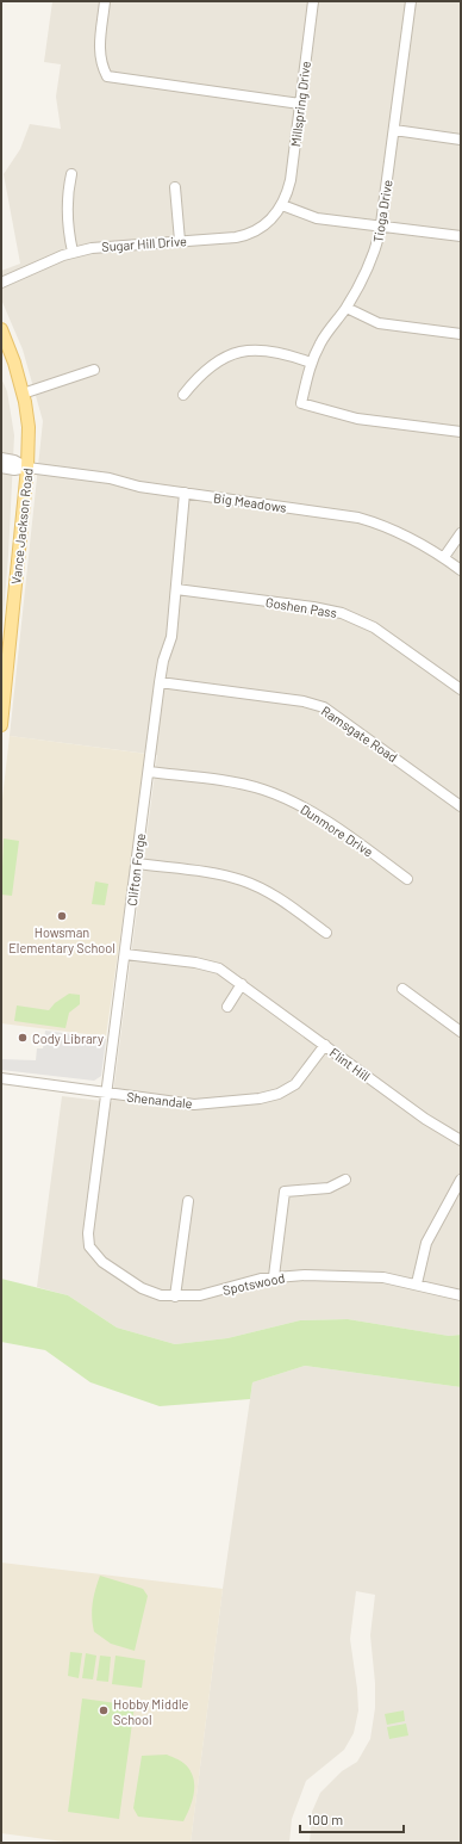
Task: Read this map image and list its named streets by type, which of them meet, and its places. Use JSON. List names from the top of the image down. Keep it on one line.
{"streets":{"main road":["Vance Jackson Road"],"street":["Millspring Drive","Tioga Drive","Sugar Hill Drive","Big Meadows","Goshen Pass","Ramsgate Road","Dunmore Drive","Clifton Forge","Flint Hill","Shenandale","Spotswood"]},"crossings":[["Millspring Drive","Sugar Hill Drive"],["Big Meadows","Vance Jackson Road"],["Big Meadows","Clifton Forge"],["Goshen Pass","Clifton Forge"],["Ramsgate Road","Clifton Forge"],["Dunmore Drive","Clifton Forge"],["Clifton Forge","Flint Hill"],["Clifton Forge","Shenandale"],["Clifton Forge","Spotswood"],["Flint Hill","Shenandale"]],"places":["Howsman Elementary School","Cody Library","Hobby Middle School"],"scale_bar":"100 m"}
